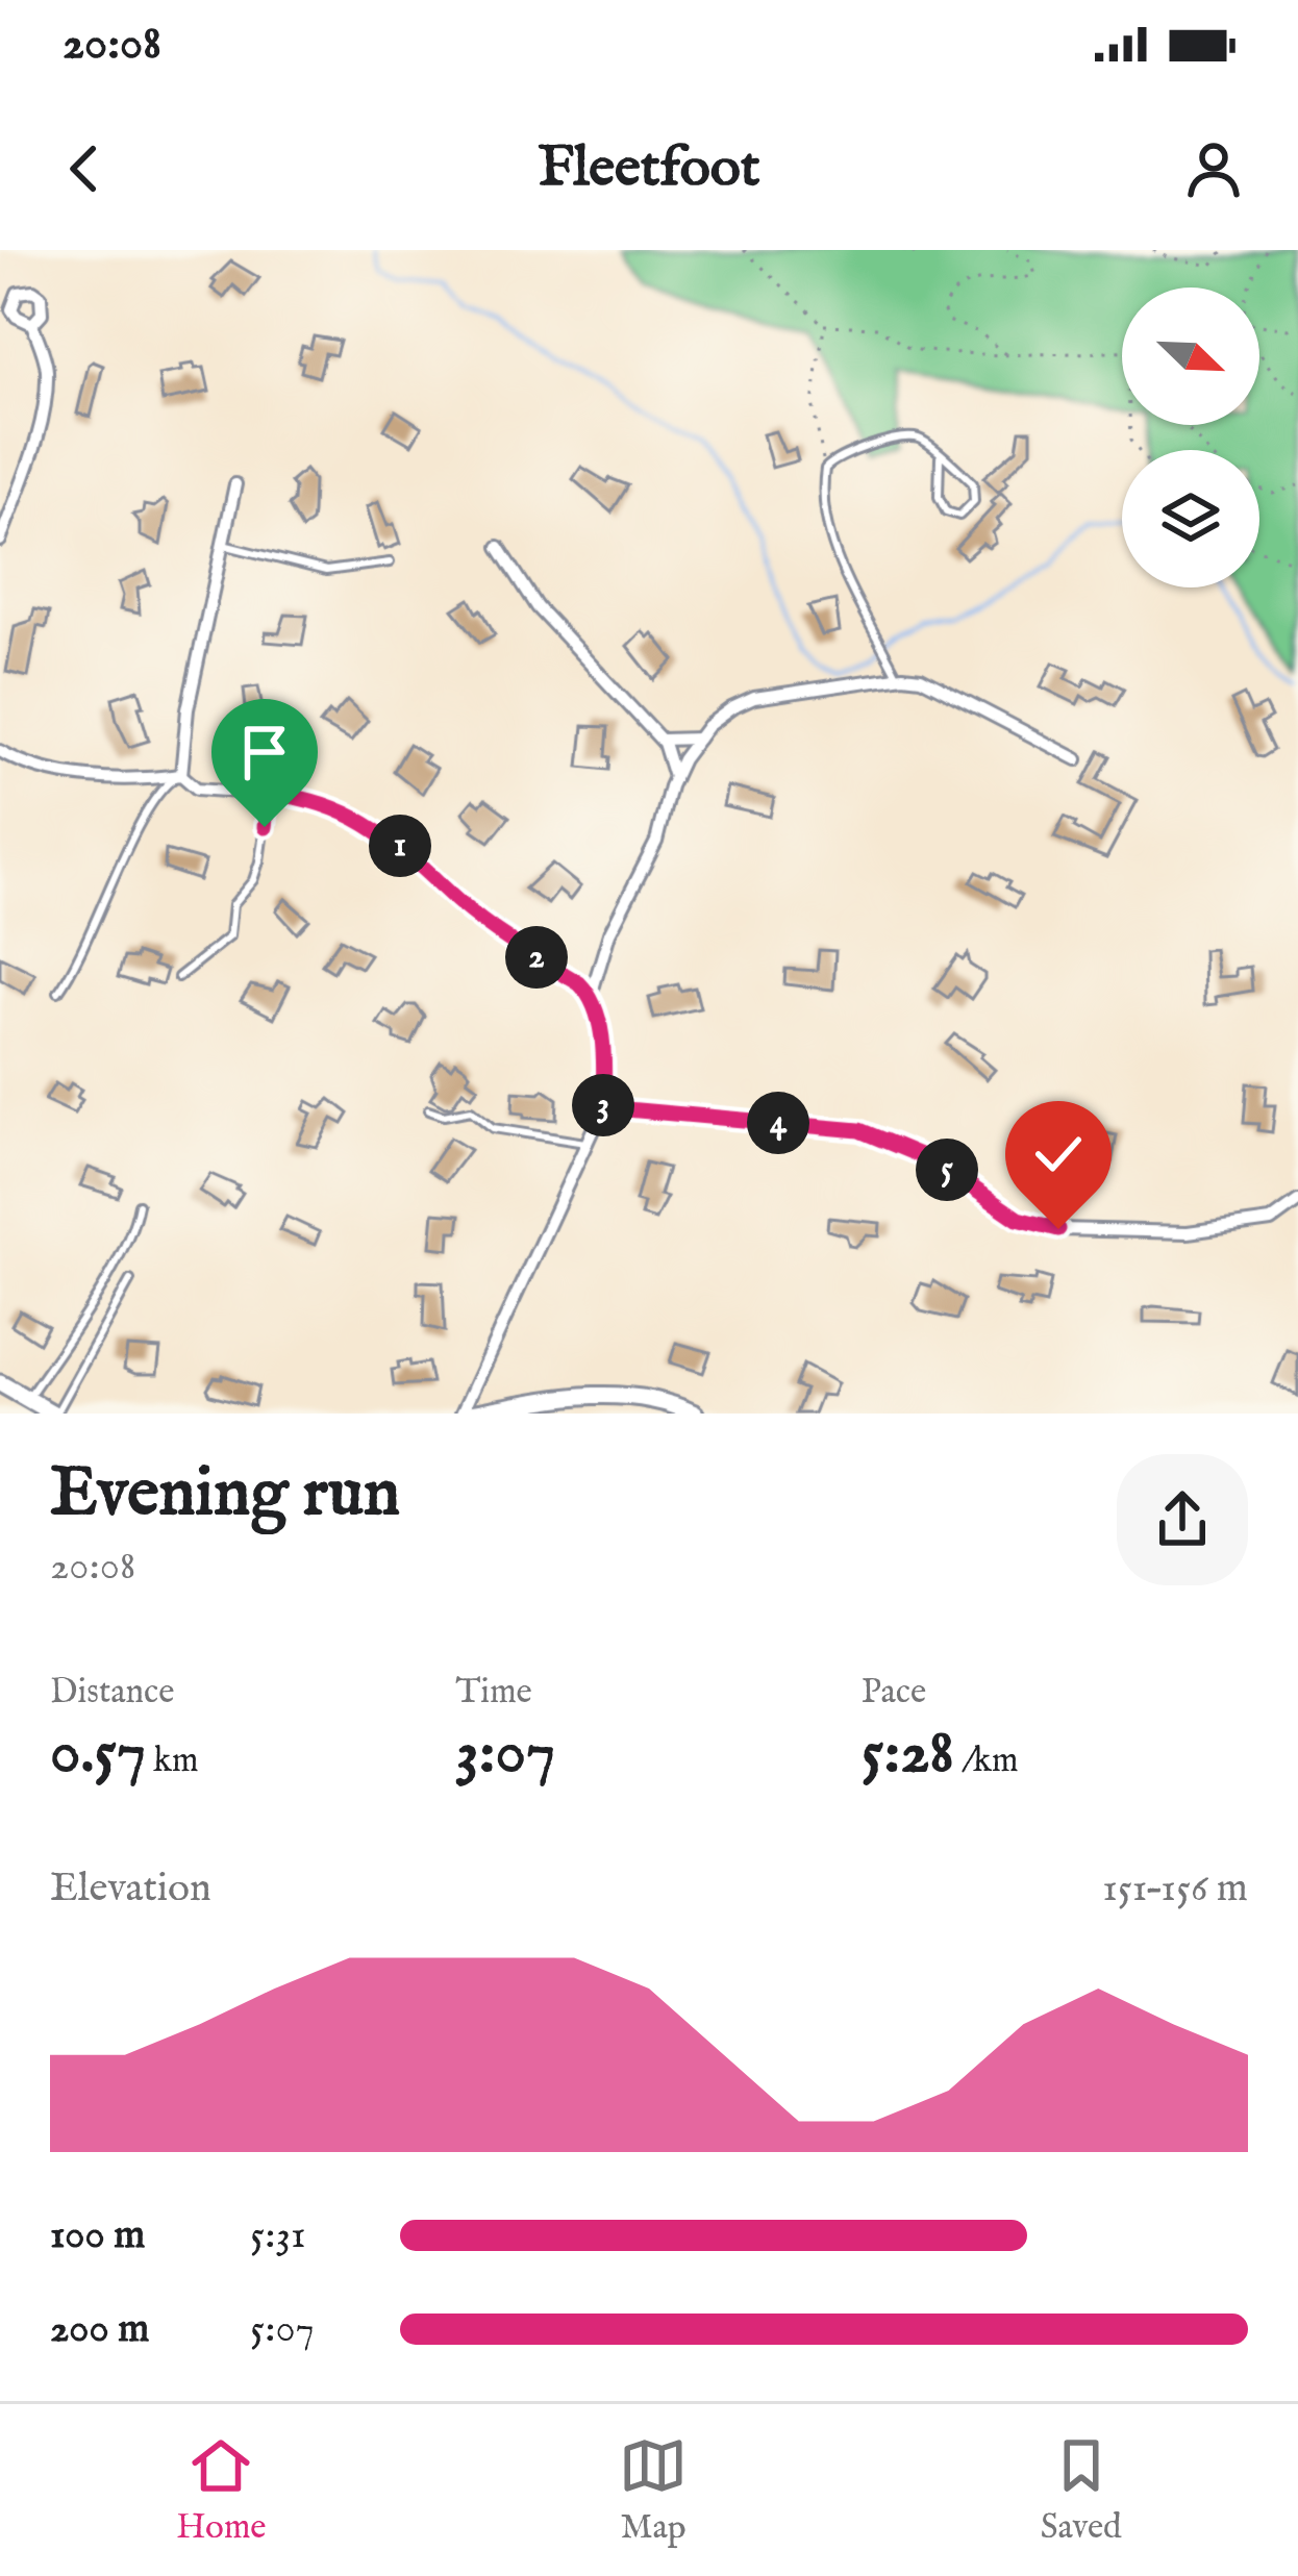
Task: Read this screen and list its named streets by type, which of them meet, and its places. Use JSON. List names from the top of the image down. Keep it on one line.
{"north":"bottom right","page":{"status":"20:08","header":"Fleetfoot","pins":["1","2","3","4","5"],"heading":["Evening run","20:08"],"stats":[["Distance","0.57 km"],["Time","3:07"],["Pace","5:28 /km"]],"chart":["Elevation","151–156 m"],"list":[{"name":"100 m","note":"5:31"},{"name":"200 m","note":"5:07"}],"tabs":["Home","Map","Saved"]}}
